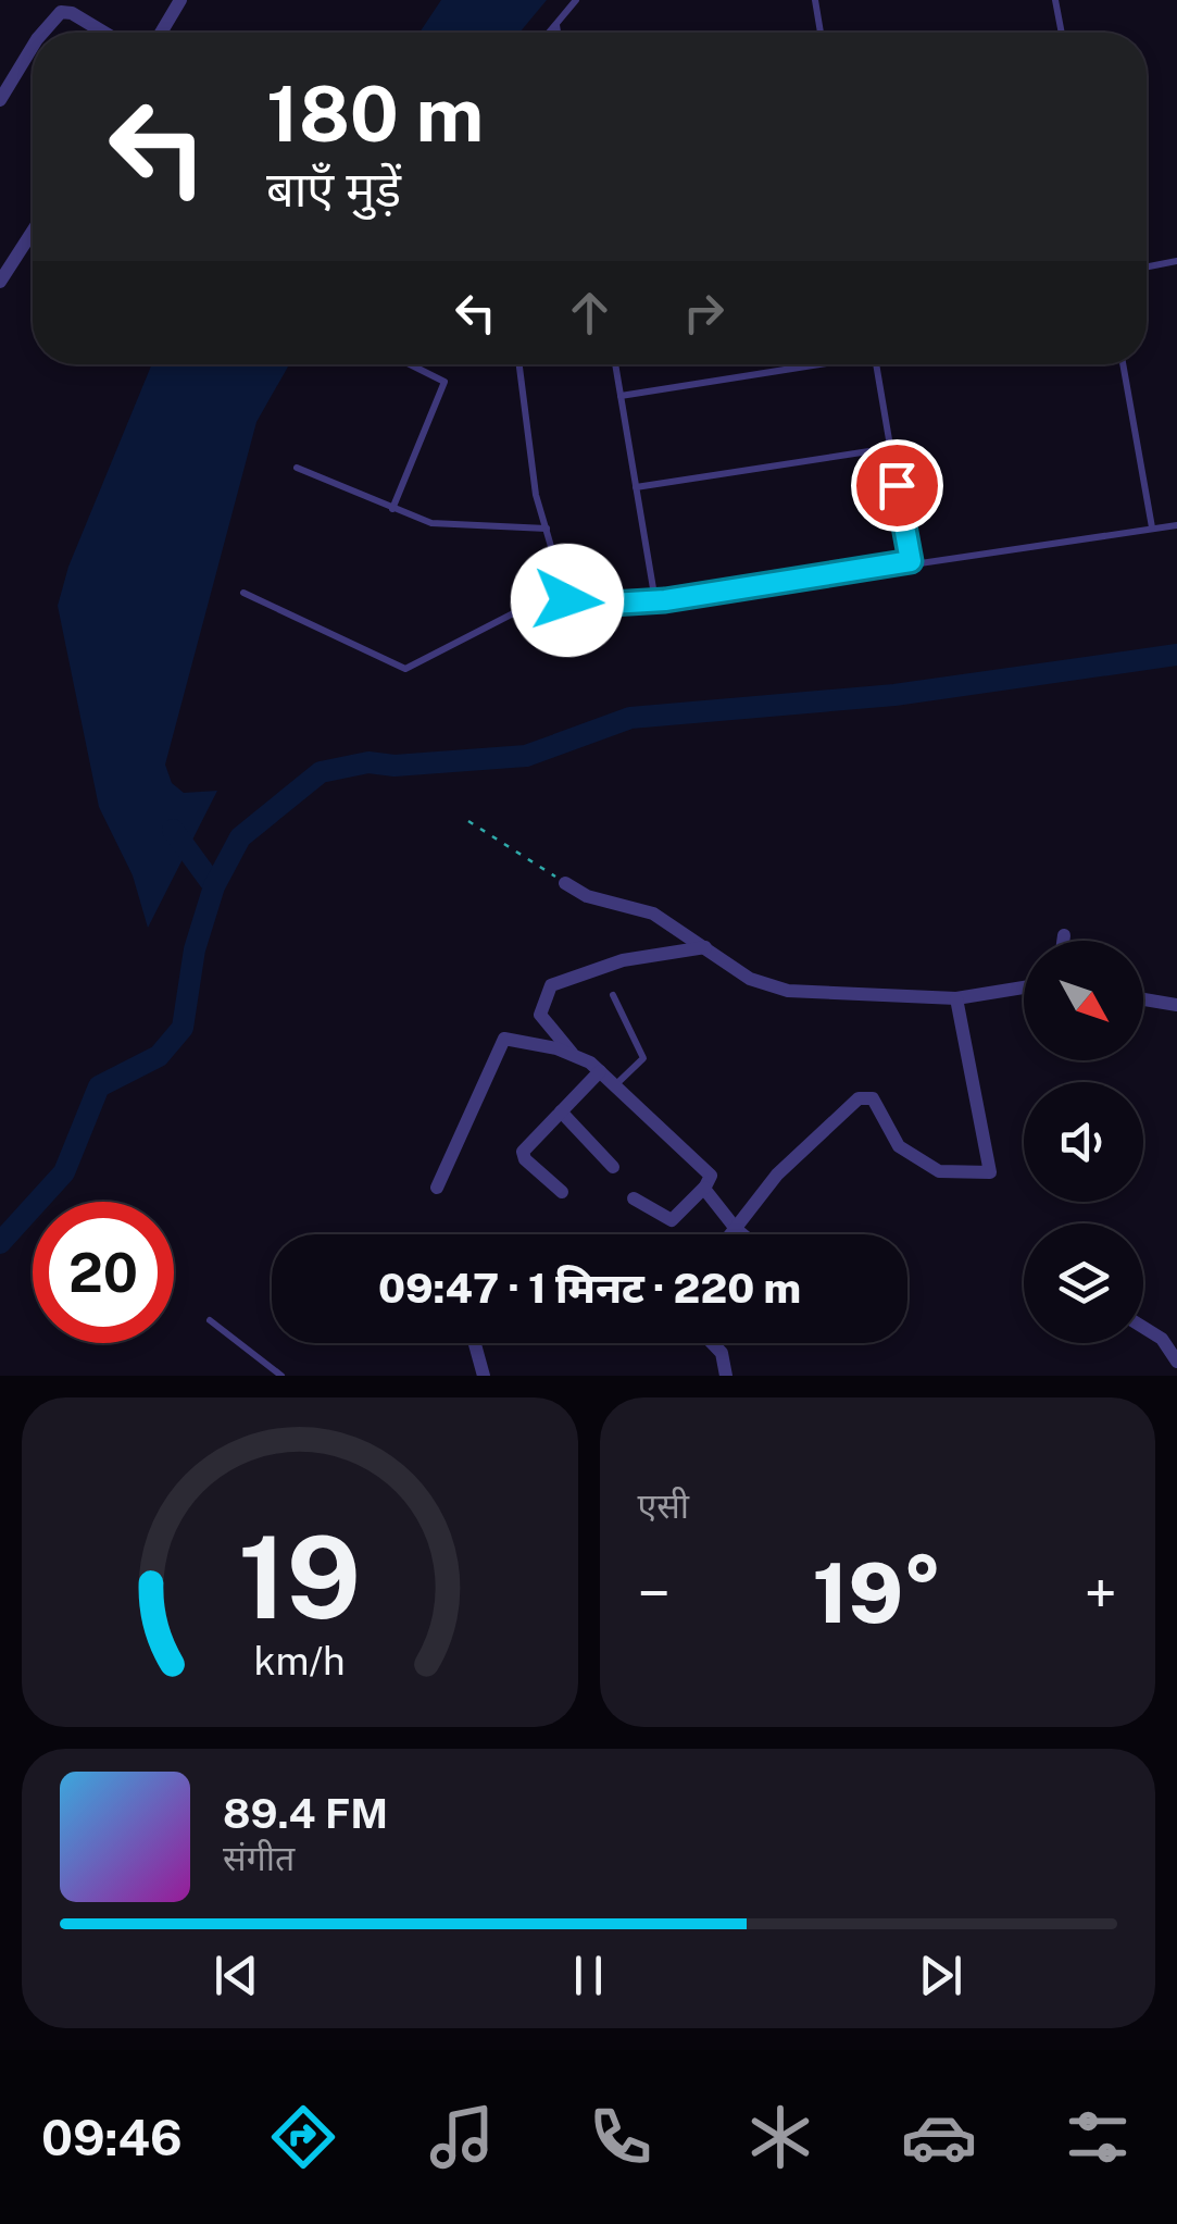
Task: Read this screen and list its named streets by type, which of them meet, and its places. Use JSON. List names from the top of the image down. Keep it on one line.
{"north":"bottom right","page":{"turn":["180 m","बाएँ मुड़ें"],"limit":"20","trip":"09:47 · 1 मिनट · 220 m","tile":"एसी","heat":["−","19°","+"],"song":["89.4 FM","संगीत"],"tabs":"09:46","gauge":["19","km/h"]}}
